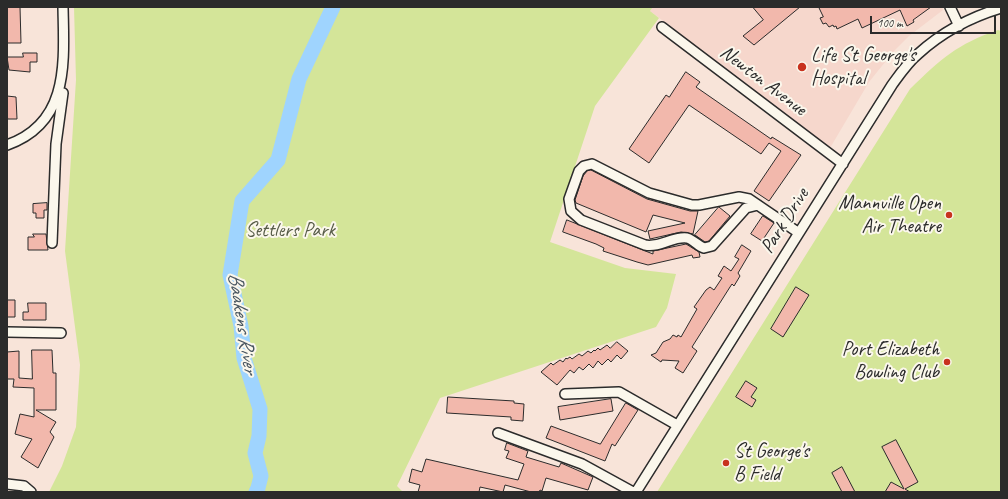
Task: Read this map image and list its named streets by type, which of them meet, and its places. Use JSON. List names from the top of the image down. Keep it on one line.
{"streets":{"street":["Newton Avenue","Park Drive"]},"crossings":[["Newton Avenue","Park Drive"]],"water":["Baakens River"],"parks":["Settlers Park"],"places":["Life St George's Hospital","Mannville Open Air Theatre","Port Elizabeth Bowling Club","St George's B Field"],"scale_bar":"100 m"}
